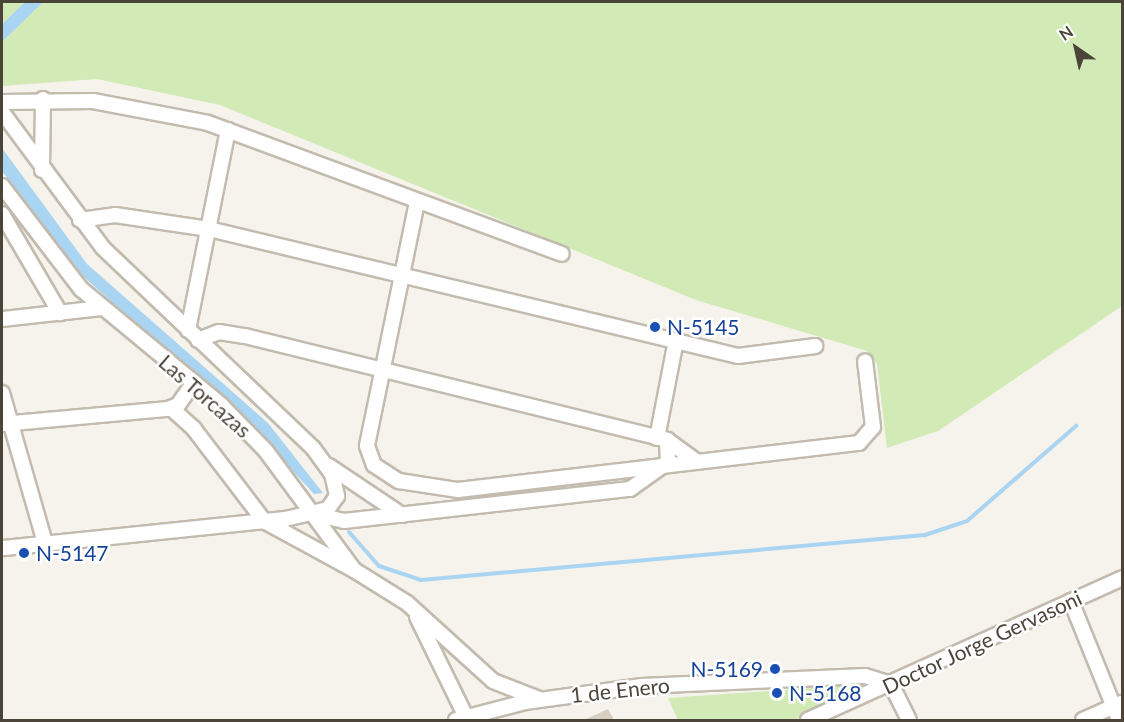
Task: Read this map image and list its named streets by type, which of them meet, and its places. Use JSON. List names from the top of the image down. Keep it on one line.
{"streets":{"street":["Las Torcazas","Doctor Jorge Gervasoni","1 de Enero"]},"crossings":[["Las Torcazas","1 de Enero"],["Doctor Jorge Gervasoni","1 de Enero"]],"places":["N-5145","N-5147","N-5169","N-5168"],"north":"top left"}
